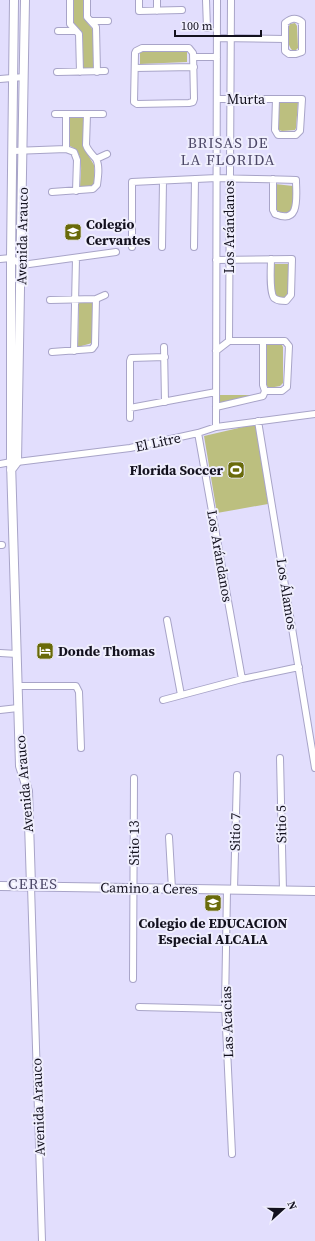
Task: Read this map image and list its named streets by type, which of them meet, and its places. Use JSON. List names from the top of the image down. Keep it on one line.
{"streets":{"street":["Murta","Los Arándanos","Avenida Arauco","El Litre","Los Álamos","Sitio 5","Sitio 7","Sitio 13","Camino a Ceres","Las Acacias"]},"crossings":[["Murta","Los Arándanos"],["Los Arándanos","El Litre"],["Avenida Arauco","El Litre"],["Avenida Arauco","Camino a Ceres"],["El Litre","Los Álamos"],["Sitio 5","Camino a Ceres"],["Sitio 7","Camino a Ceres"],["Sitio 7","Las Acacias"],["Sitio 13","Camino a Ceres"],["Camino a Ceres","Las Acacias"]],"districts":["BRISAS DE LA FLORIDA","CERES"],"places":{"school or university":["Colegio Cervantes","Colegio de EDUCACION Especial ALCALA"],"sports":["Florida Soccer"],"hotel":["Donde Thomas"]},"scale_bar":"100 m","north":"right"}
